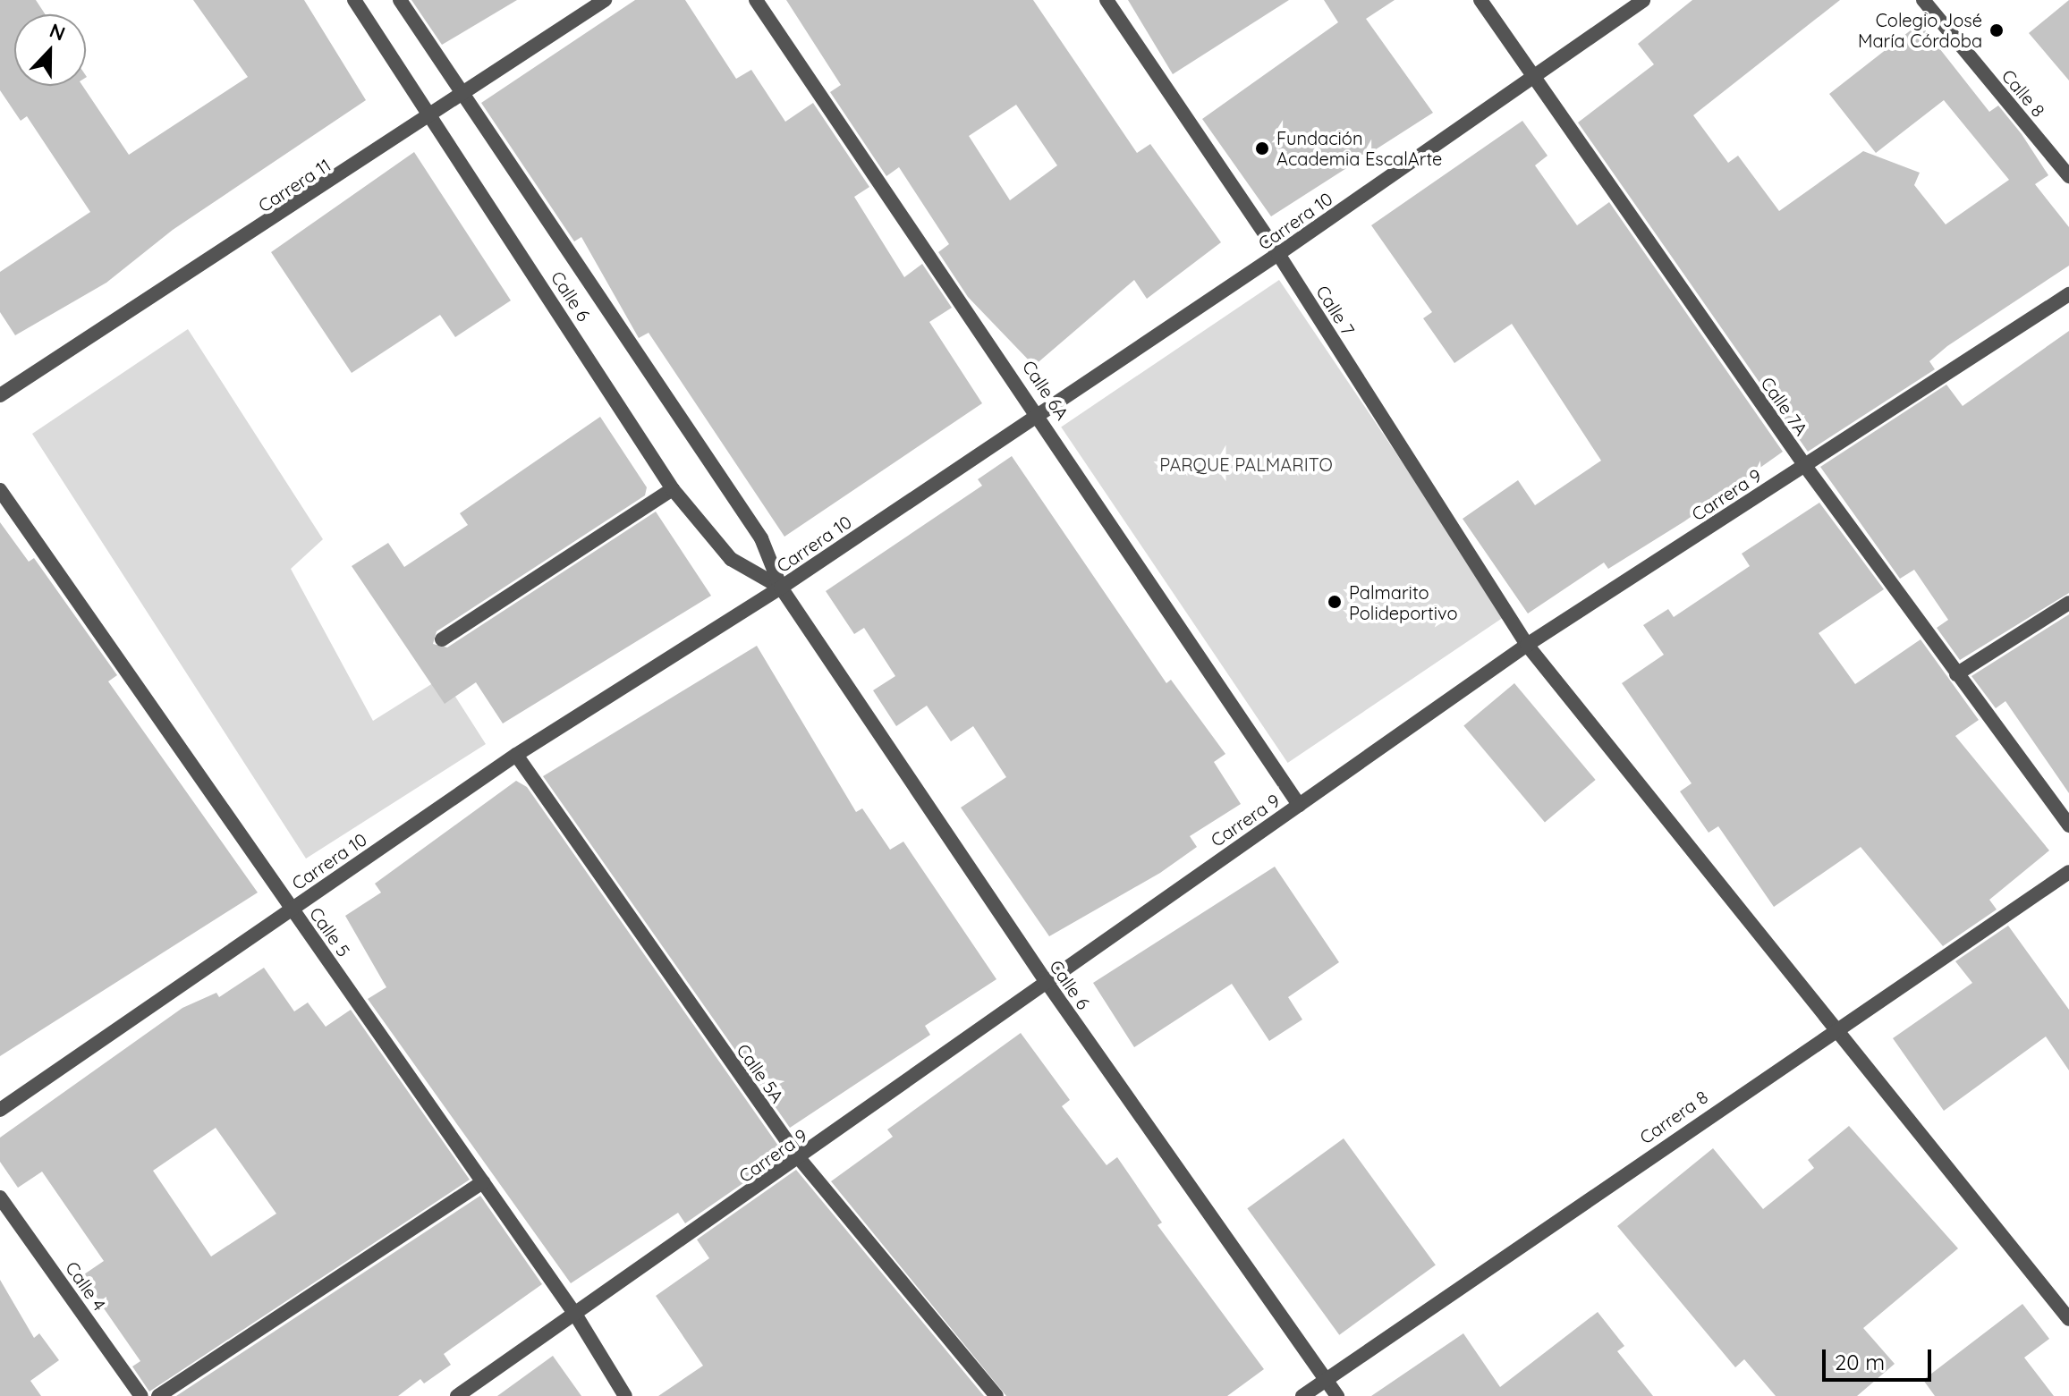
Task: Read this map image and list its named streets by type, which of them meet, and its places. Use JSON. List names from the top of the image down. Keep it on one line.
{"streets":{"street":["Calle 8","Carrera 11","Carrera 10","Calle 6","Calle 7","Calle 6A","Calle 7A","Carrera 9","Calle 5","Calle 5A","Carrera 8","Calle 4"]},"crossings":[["Carrera 11","Calle 6"],["Carrera 10","Calle 6"],["Carrera 10","Calle 7"],["Carrera 10","Calle 6A"],["Carrera 10","Calle 7A"],["Carrera 10","Calle 5"],["Carrera 10","Calle 5A"],["Calle 6","Carrera 9"],["Calle 6","Carrera 8"],["Calle 7","Carrera 9"],["Calle 7","Carrera 8"],["Calle 6A","Carrera 9"],["Calle 7A","Carrera 9"],["Carrera 9","Calle 5"],["Carrera 9","Calle 5A"]],"parks":["PARQUE PALMARITO"],"places":["Colegio José María Córdoba","Fundación Academia EscalArte","Palmarito Polideportivo"],"scale_bar":"20 m","north":"top"}
